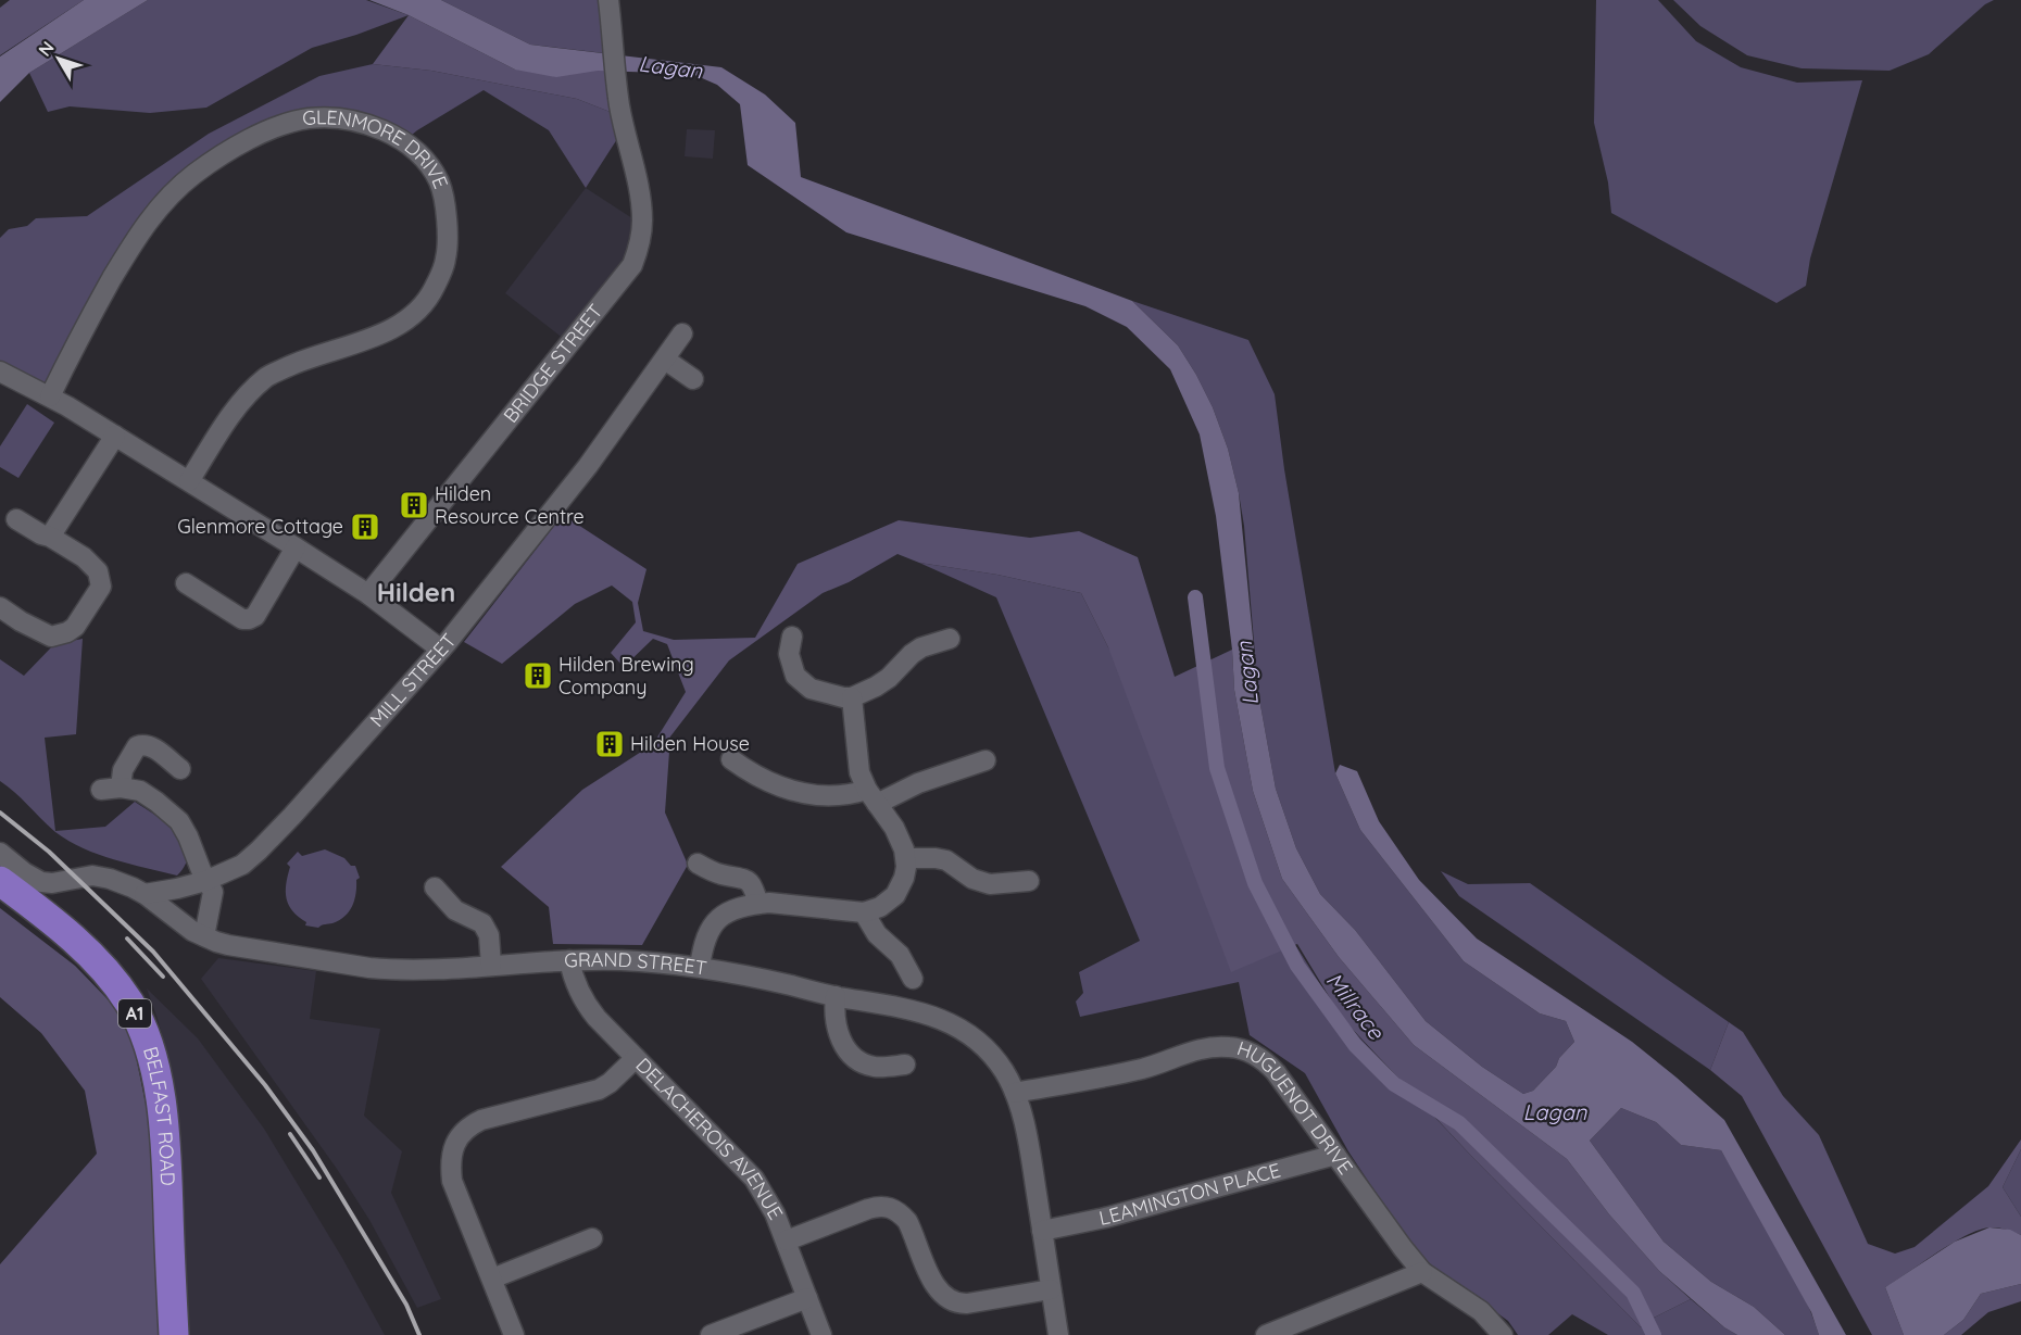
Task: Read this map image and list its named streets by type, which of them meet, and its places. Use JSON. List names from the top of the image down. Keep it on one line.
{"streets":{"highway":["A1","BELFAST ROAD"],"street":["GLENMORE DRIVE","BRIDGE STREET","MILL STREET","GRAND STREET","HUGUENOT DRIVE","DELACHEROIS AVENUE","LEAMINGTON PLACE"]},"crossings":[["MILL STREET","GRAND STREET"],["GRAND STREET","HUGUENOT DRIVE"],["GRAND STREET","DELACHEROIS AVENUE"],["GRAND STREET","LEAMINGTON PLACE"],["HUGUENOT DRIVE","LEAMINGTON PLACE"]],"districts":["Hilden"],"water":["Lagan","Millrace"],"places":{"building":["Hilden Resource Centre","Glenmore Cottage","Hilden Brewing Company","Hilden House"]},"north":"top left"}
